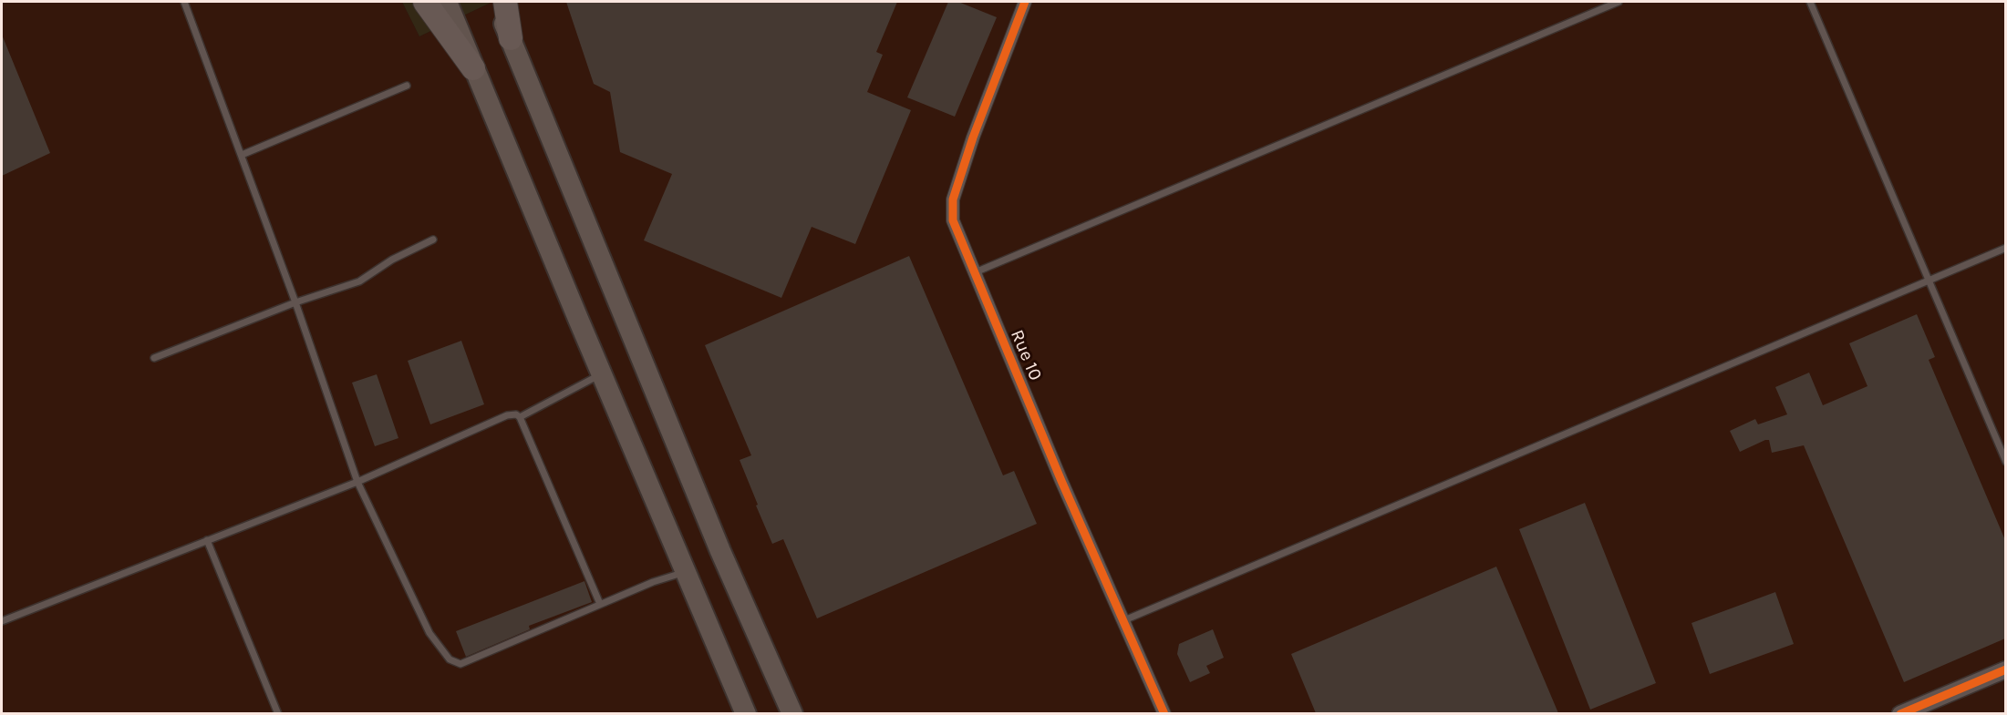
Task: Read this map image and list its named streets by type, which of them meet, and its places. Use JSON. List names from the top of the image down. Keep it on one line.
{"streets":{"street":["Rue 10"]}}
